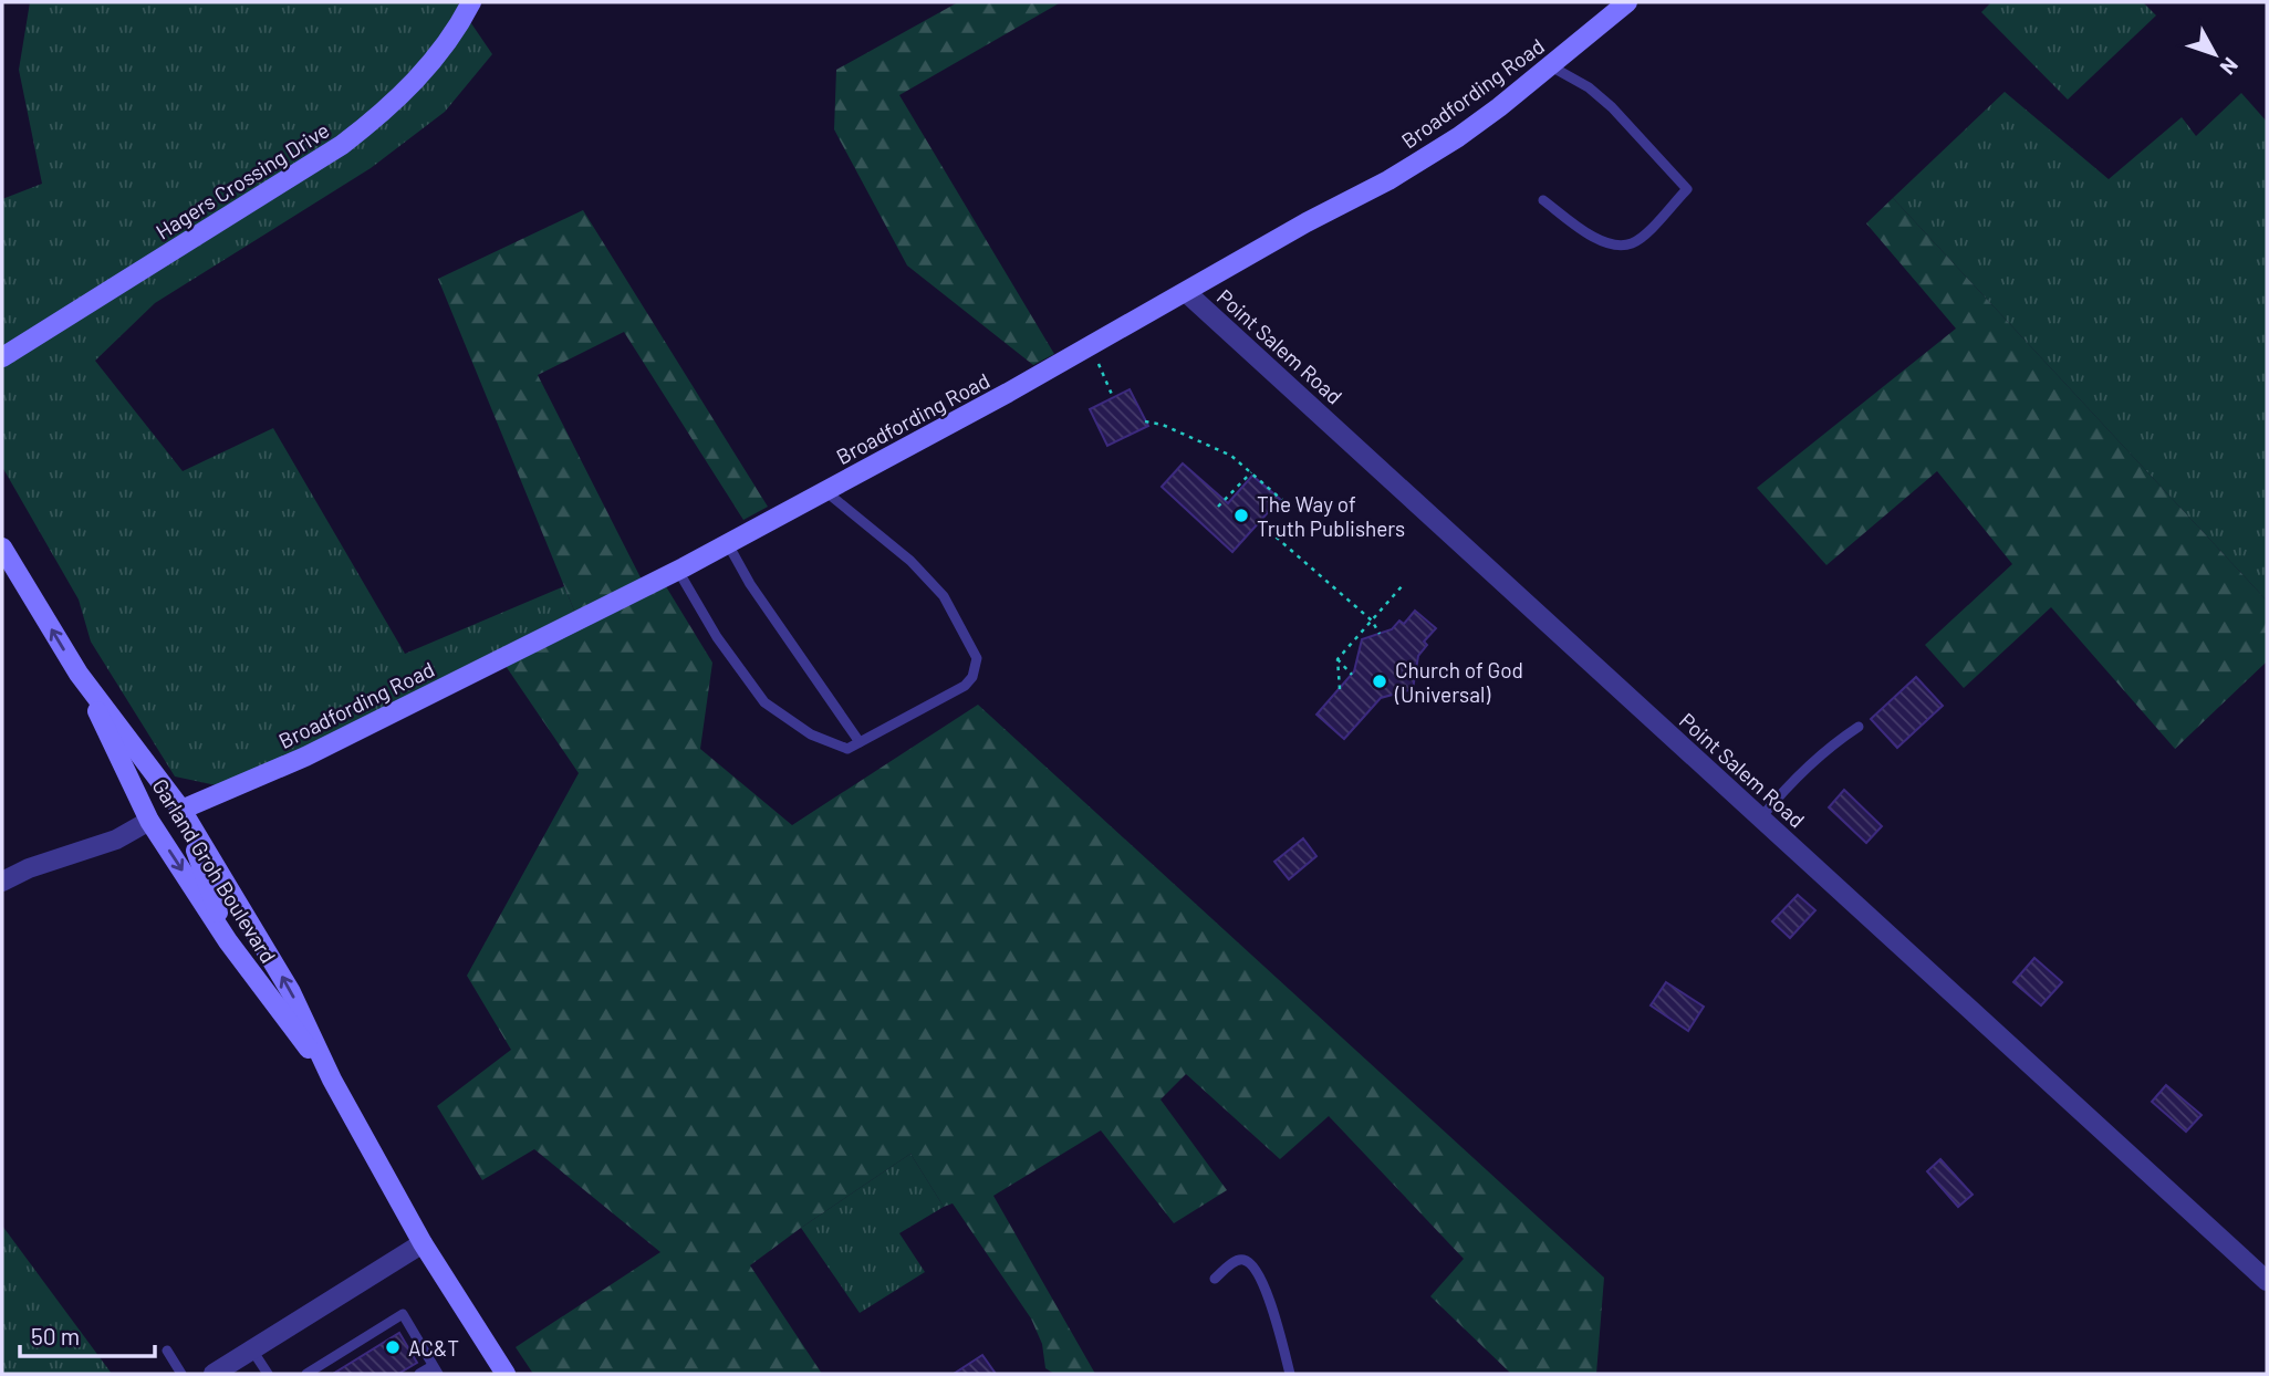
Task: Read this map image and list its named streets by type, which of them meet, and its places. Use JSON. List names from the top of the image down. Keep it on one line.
{"streets":{"street":["Broadfording Road","Hagers Crossing Drive","Point Salem Road","Garland Groh Boulevard"]},"crossings":[["Broadfording Road","Point Salem Road"],["Broadfording Road","Garland Groh Boulevard"]],"places":["The Way of Truth Publishers","Church of God (Universal)","AC&T"],"scale_bar":"50 m","north":"bottom right"}
